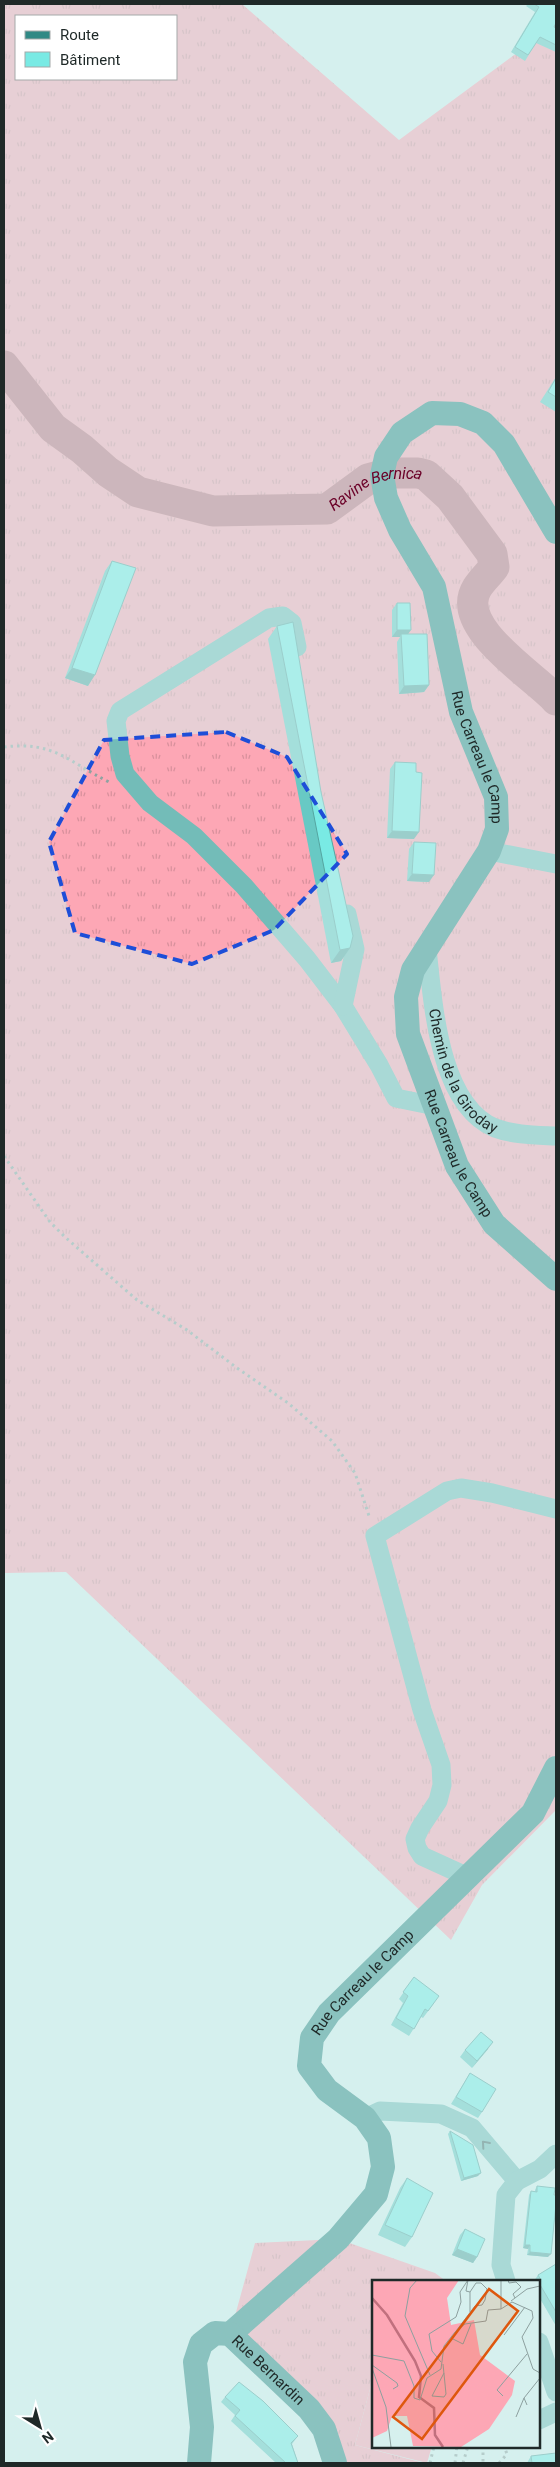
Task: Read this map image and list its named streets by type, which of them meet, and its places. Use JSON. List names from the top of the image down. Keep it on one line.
{"streets":{"main road":["Rue Carreau le Camp","Rue Bernardin"],"street":["Chemin de la Giroday"]},"crossings":[["Rue Carreau le Camp","Chemin de la Giroday"],["Rue Carreau le Camp","Rue Bernardin"]],"water":["Ravine Bernica"],"legend":["Route","Bâtiment"],"north":"bottom right"}
